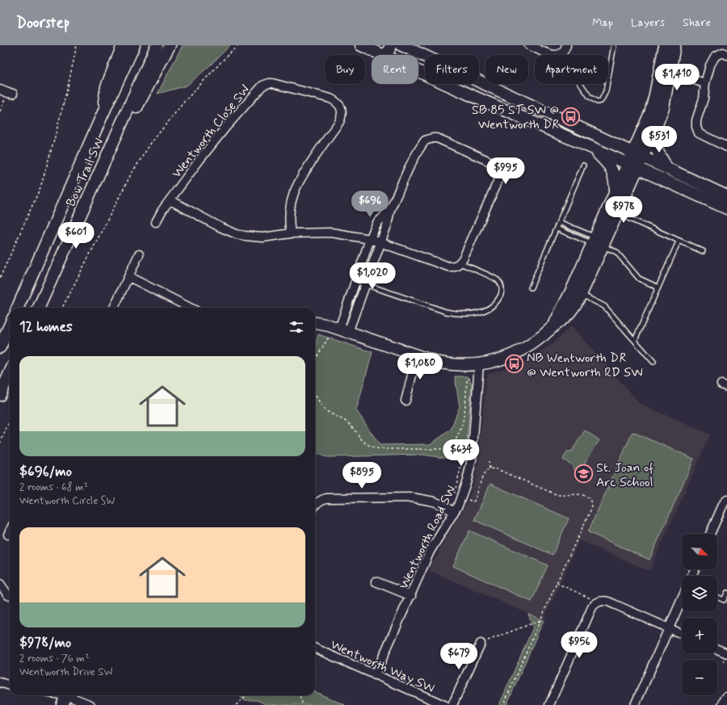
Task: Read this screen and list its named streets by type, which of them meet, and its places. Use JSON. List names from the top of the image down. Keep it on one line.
{"streets":{"main road":["Bow Trail SW"],"street":["Wentworth Close SW","Wentworth Road SW","Wentworth Way SW"]},"crossings":[["Wentworth Road SW","Wentworth Way SW"]],"places":{"bus stop":["SB 85 ST SW @ Wentworth DR","NB Wentworth DR @ Wentworth RD SW"],"school or university":["St. Joan of Arc School"]},"north":"bottom right","page":{"header":"Doorstep","nav":["Map","Layers","Share"],"chip":["Buy","Rent","Filters","New","Apartment"],"price":["$1,410","$531","$995","$696","$978","$601","$1,020","$1,080","$634","$895","$956","$679"],"heading":"12 homes","list":[{"name":"$696/mo","note":"2 rooms · 68 m² · Wentworth Circle SW"},{"name":"$978/mo","note":"2 rooms · 76 m² · Wentworth Drive SW"}],"map_buttons":["+","−"]}}
